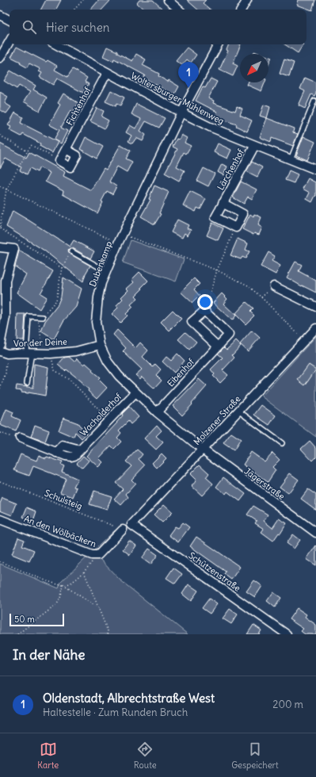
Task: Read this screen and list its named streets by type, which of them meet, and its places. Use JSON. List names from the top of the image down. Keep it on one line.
{"streets":{"street":["Woltersburger Mühlenweg","Fichtenhof","Lärchenhof","Dubenkamp","Vor der Deine","Eibenhof","Wacholderhof","Molzener Straße","Jägerstraße","An den Wölbäckern","Schützenstraße"],"path":["Schulsteig"]},"crossings":[["Woltersburger Mühlenweg","Fichtenhof"],["Woltersburger Mühlenweg","Lärchenhof"],["Woltersburger Mühlenweg","Dubenkamp"],["Dubenkamp","Vor der Deine"],["Dubenkamp","Eibenhof"],["Dubenkamp","Wacholderhof"],["Dubenkamp","Molzener Straße"],["Dubenkamp","Jägerstraße"],["Molzener Straße","Jägerstraße"],["Molzener Straße","Schützenstraße"],["Schulsteig","An den Wölbäckern"]],"scale_bar":"50 m","north":"bottom left","page":{"search":"Hier suchen","pins":"1","scale":"50 m","heading":"In der Nähe","list":[{"mark":"1","name":"Oldenstadt, Albrechtstraße West","note":"Haltestelle · Zum Runden Bruch","value":"200 m"}],"nav":["Karte","Route","Gespeichert"]}}
